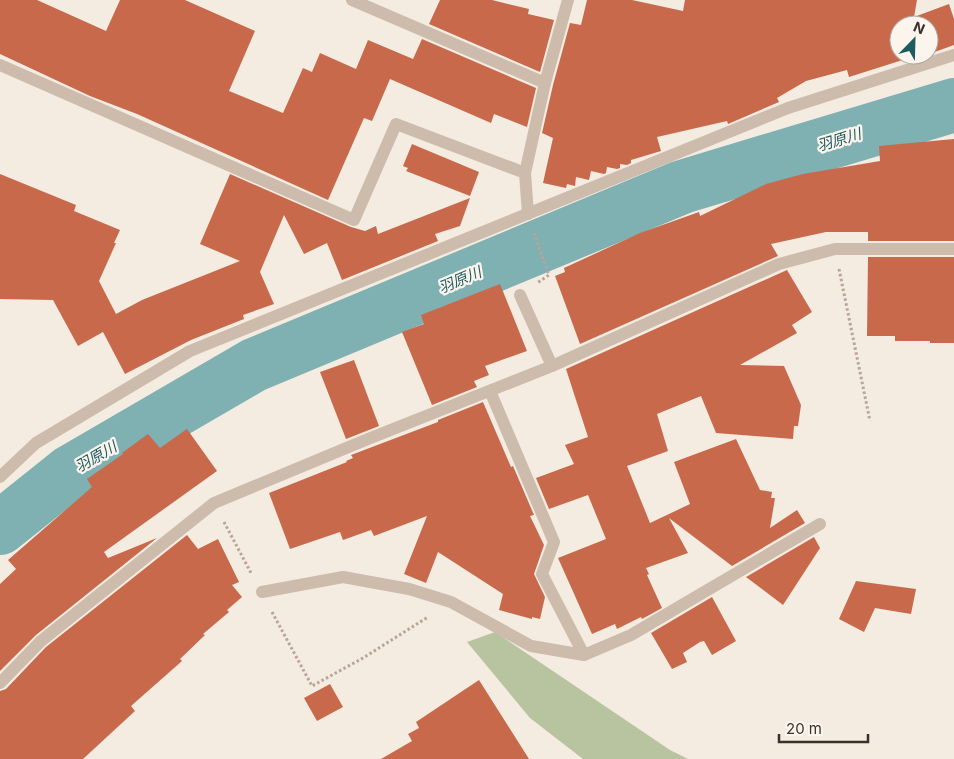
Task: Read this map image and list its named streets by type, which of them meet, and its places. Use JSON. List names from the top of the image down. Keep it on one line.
{"water":["羽原川"],"scale_bar":"20 m","north":"top right"}
